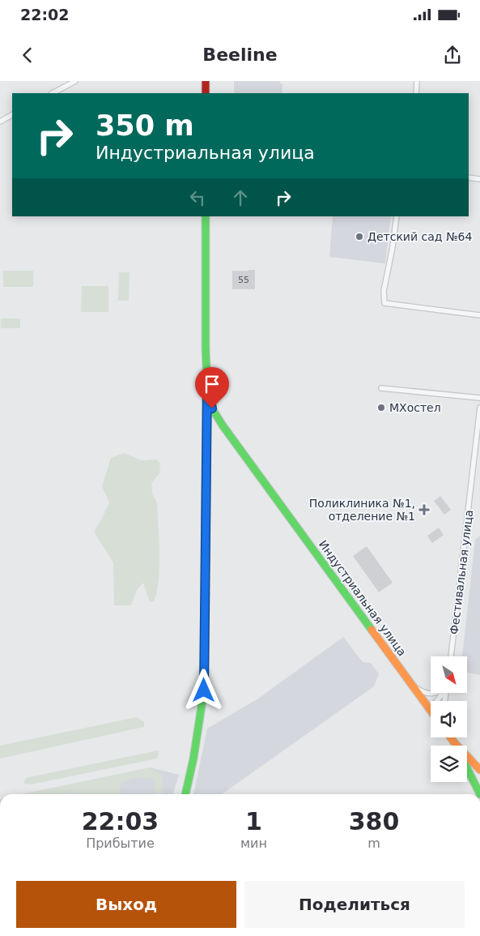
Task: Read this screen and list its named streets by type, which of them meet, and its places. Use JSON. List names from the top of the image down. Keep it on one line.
{"streets":{"main road":["Индустриальная улица"],"street":["Фестивальная улица"]},"places":{"other":["Детский сад №64","МХостел"],"health":["Поликлиника №1, отделение №1"]},"house_numbers":["55"],"north":"bottom right","page":{"status":"22:02","header":"Beeline","turn":["350 m","Индустриальная улица"],"eta":["22:03","Прибытие","1","мин","380","m"],"buttons":["Выход","Поделиться"]}}
